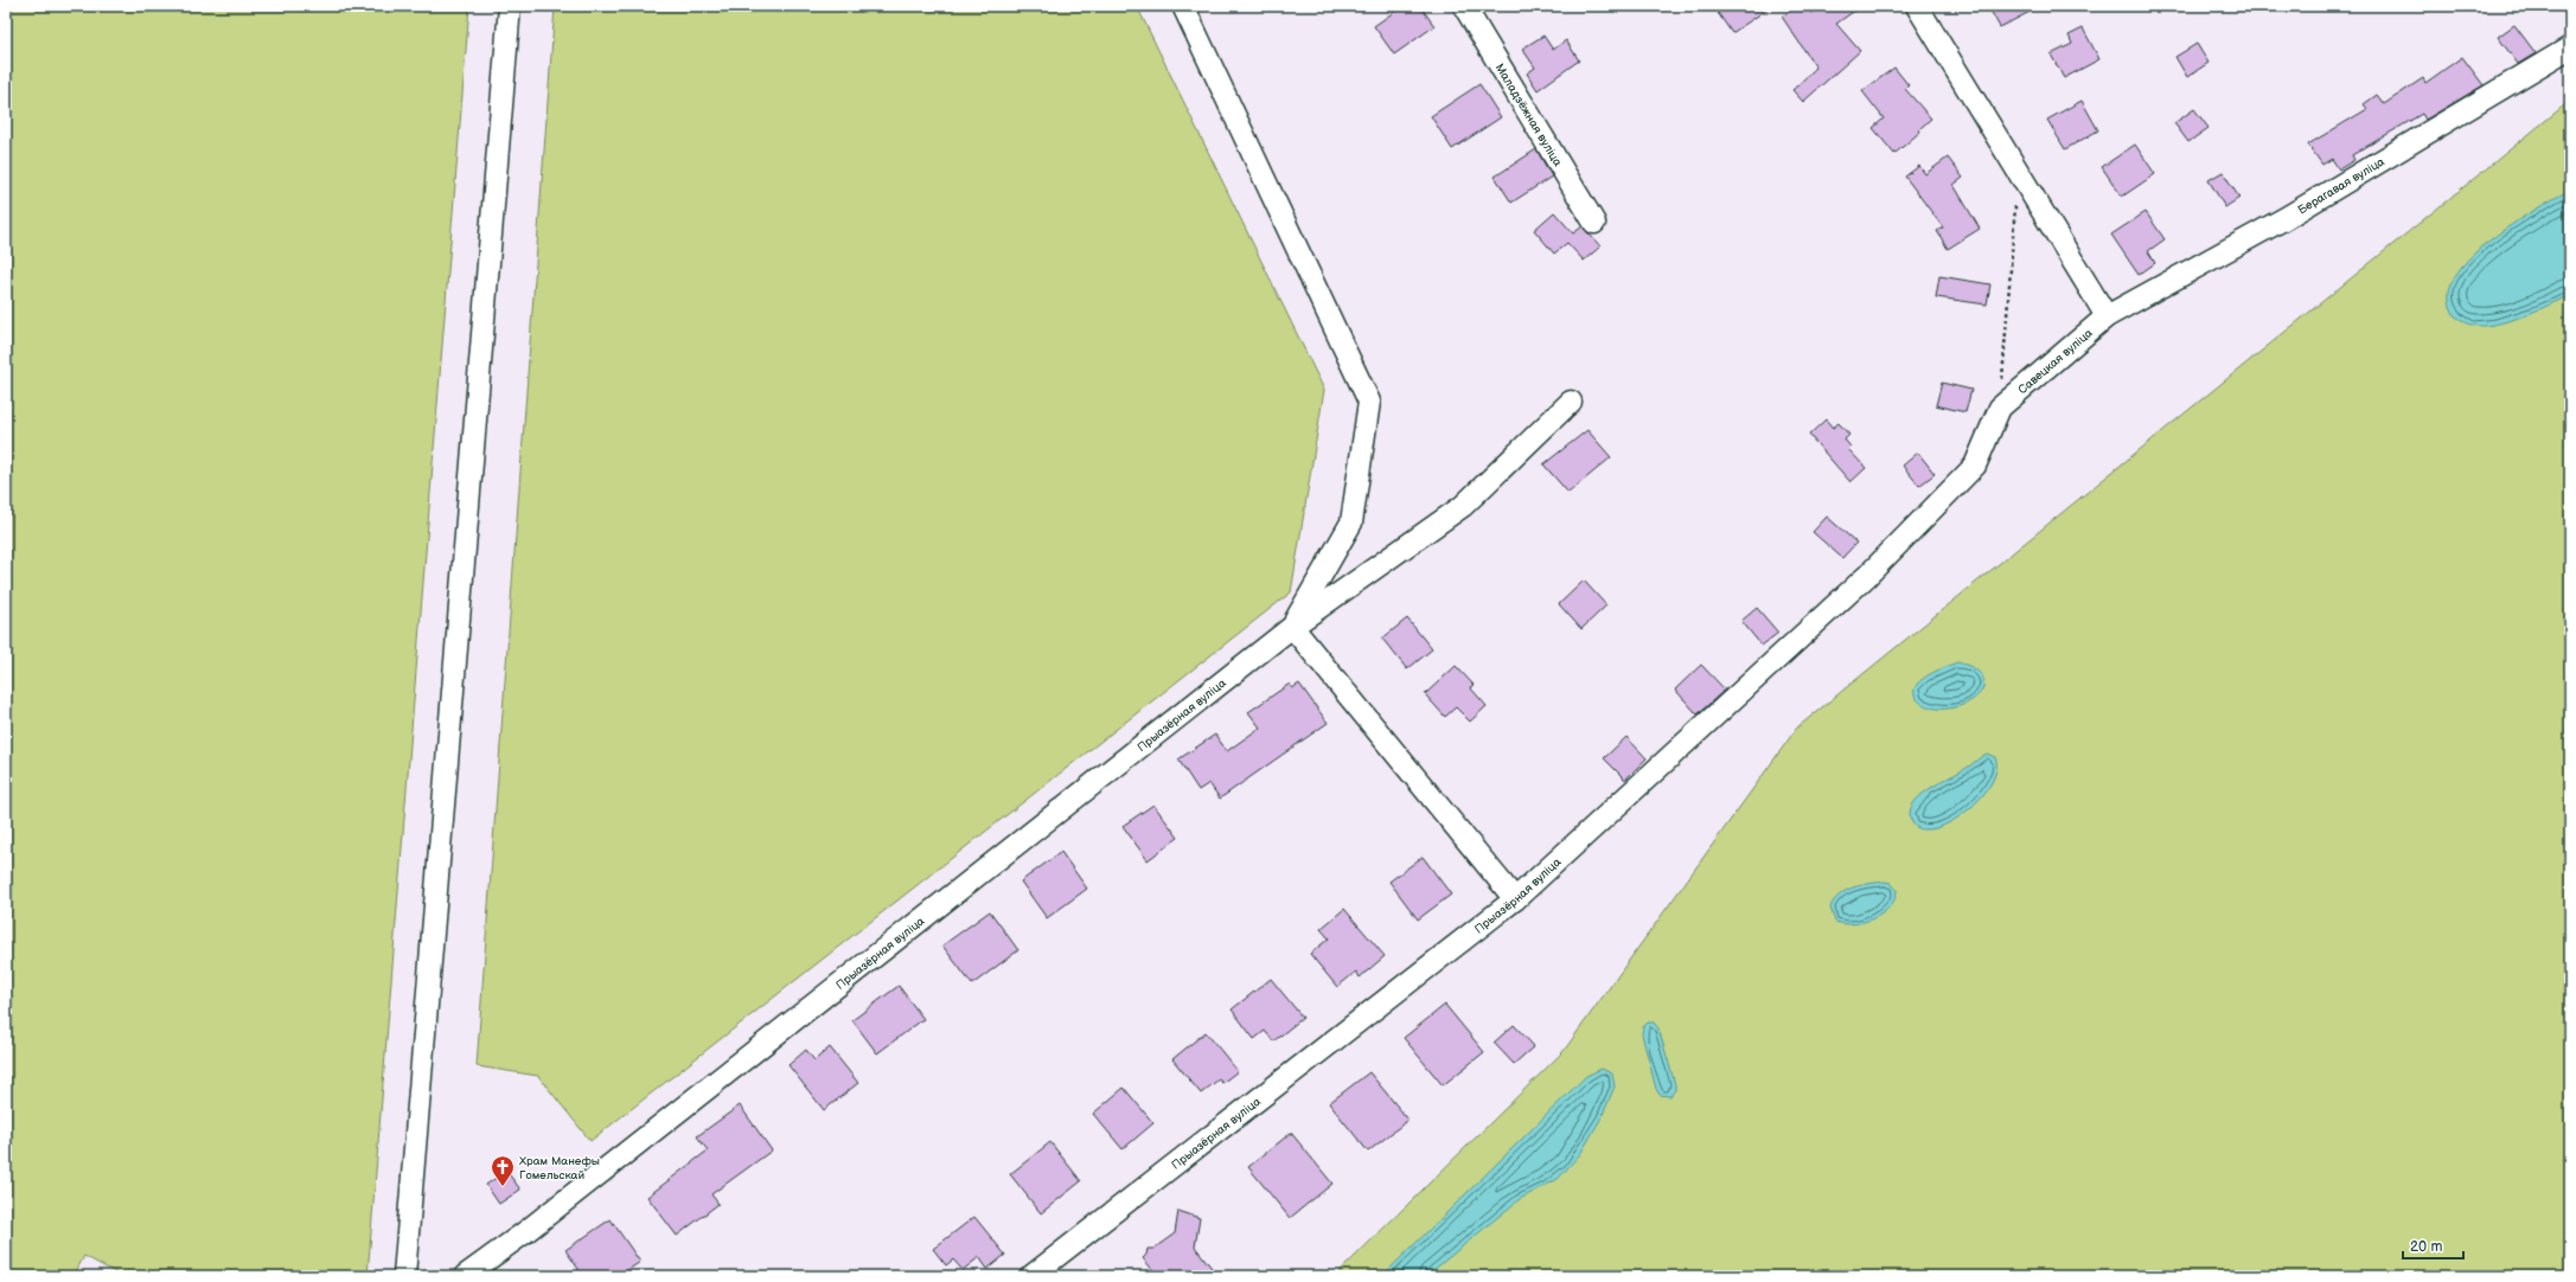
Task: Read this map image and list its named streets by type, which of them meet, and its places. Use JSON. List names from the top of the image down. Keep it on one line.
{"streets":{"street":["Маладзёжная вуліца","Берагавая вуліца","Савецкая вуліца","Прыазёрная вуліца"]},"crossings":[["Берагавая вуліца","Савецкая вуліца"],["Савецкая вуліца","Прыазёрная вуліца"]],"places":{"church":["Храм Манефы Гомельскай"]},"scale_bar":"20 m"}
